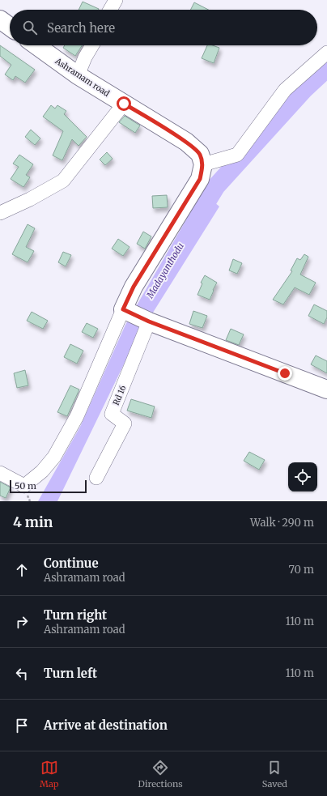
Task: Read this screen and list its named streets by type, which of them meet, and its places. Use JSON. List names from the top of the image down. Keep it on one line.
{"streets":{"main road":["Ashramam road"],"street":["Rd 16"]},"water":["Madayanthodu"],"scale_bar":"50 m","page":{"search":"Search here","scale":"50 m","heading":["4 min","Walk · 290 m"],"list":[["Continue","Ashramam road","70 m"],["Turn right","Ashramam road","110 m"],["Turn left","110 m"],"Arrive at destination"],"nav":["Map","Directions","Saved"]}}
